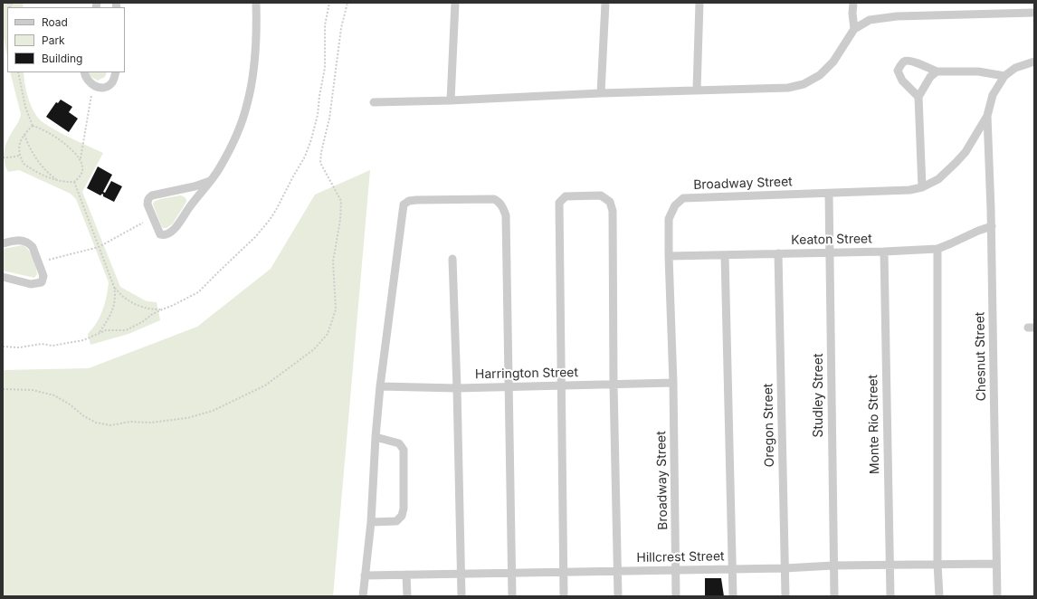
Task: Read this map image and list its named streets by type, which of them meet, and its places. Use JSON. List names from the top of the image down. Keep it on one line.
{"streets":{"street":["Broadway Street","Keaton Street","Chesnut Street","Harrington Street","Studley Street","Monte Rio Street","Oregon Street","Hillcrest Street"]},"crossings":[["Broadway Street","Keaton Street"],["Broadway Street","Chesnut Street"],["Broadway Street","Harrington Street"],["Broadway Street","Studley Street"],["Broadway Street","Hillcrest Street"],["Keaton Street","Chesnut Street"],["Keaton Street","Studley Street"],["Keaton Street","Monte Rio Street"],["Keaton Street","Oregon Street"],["Chesnut Street","Hillcrest Street"],["Studley Street","Hillcrest Street"],["Monte Rio Street","Hillcrest Street"],["Oregon Street","Hillcrest Street"]],"legend":["Road","Park","Building"]}
